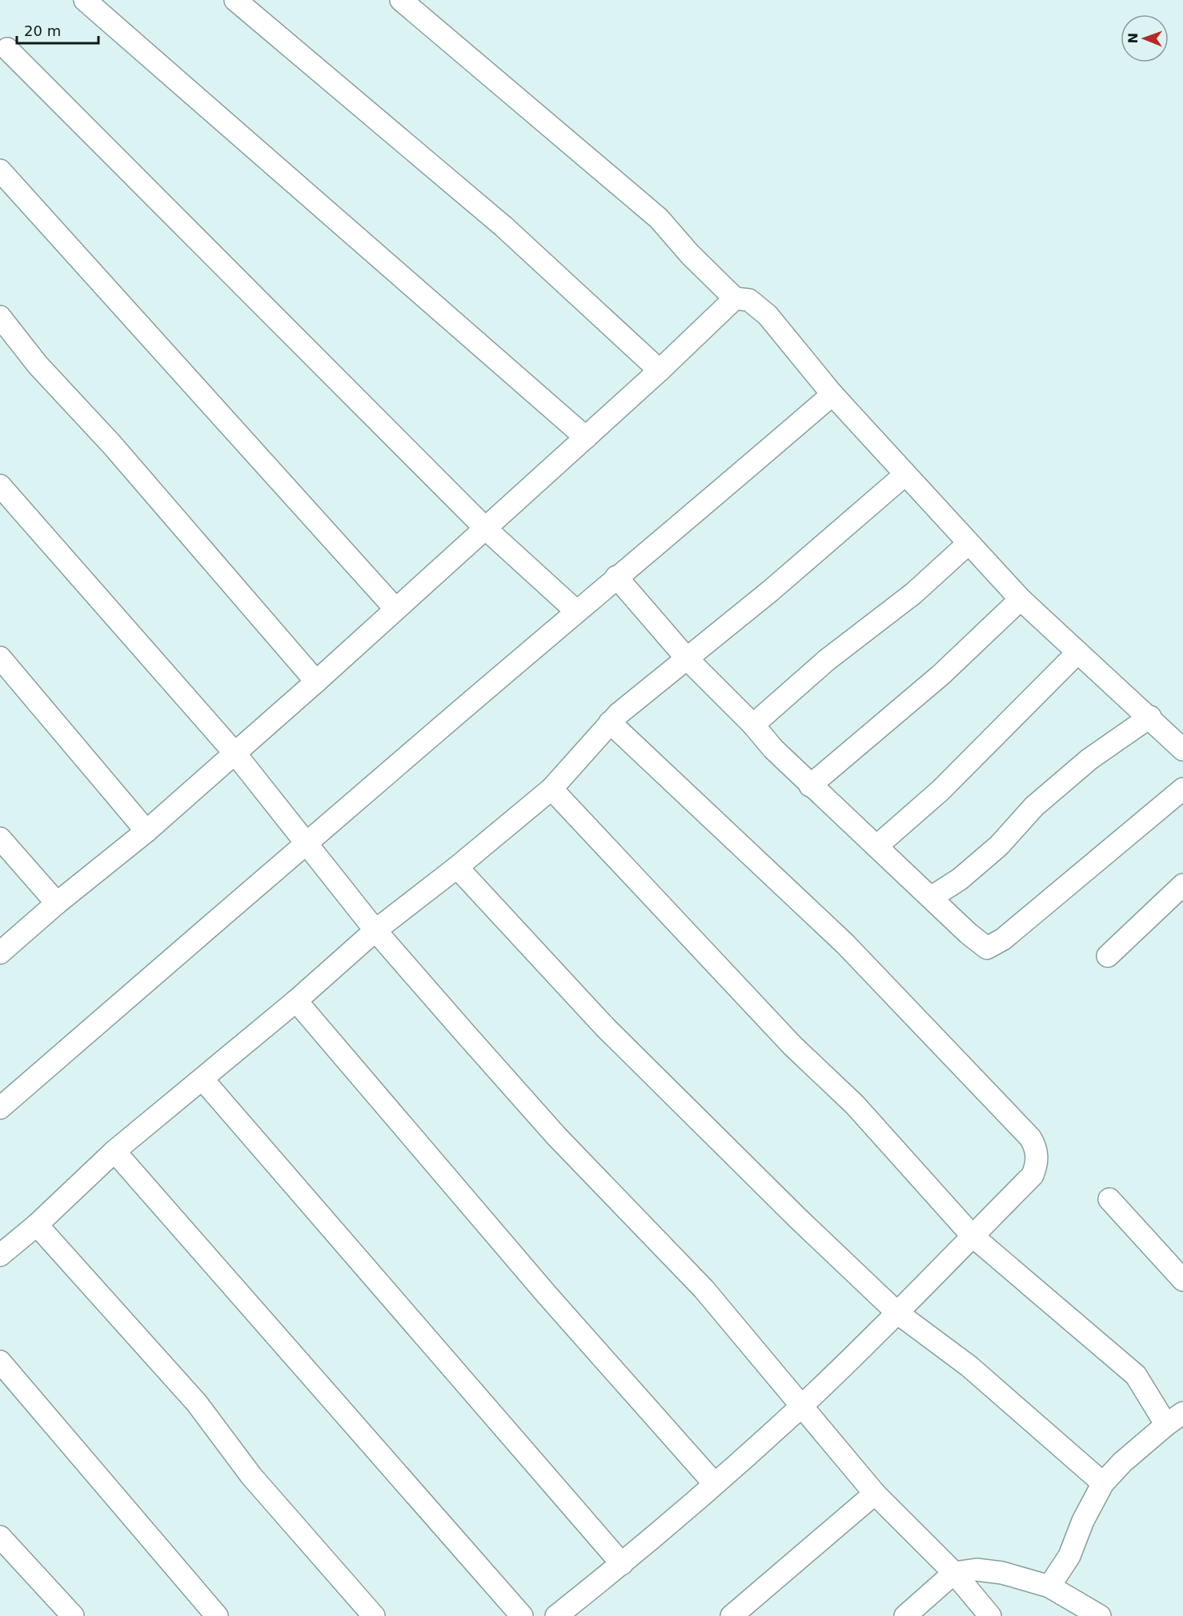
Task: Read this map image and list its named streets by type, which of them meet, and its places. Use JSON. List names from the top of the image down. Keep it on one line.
{"scale_bar":"20 m","north":"left"}
